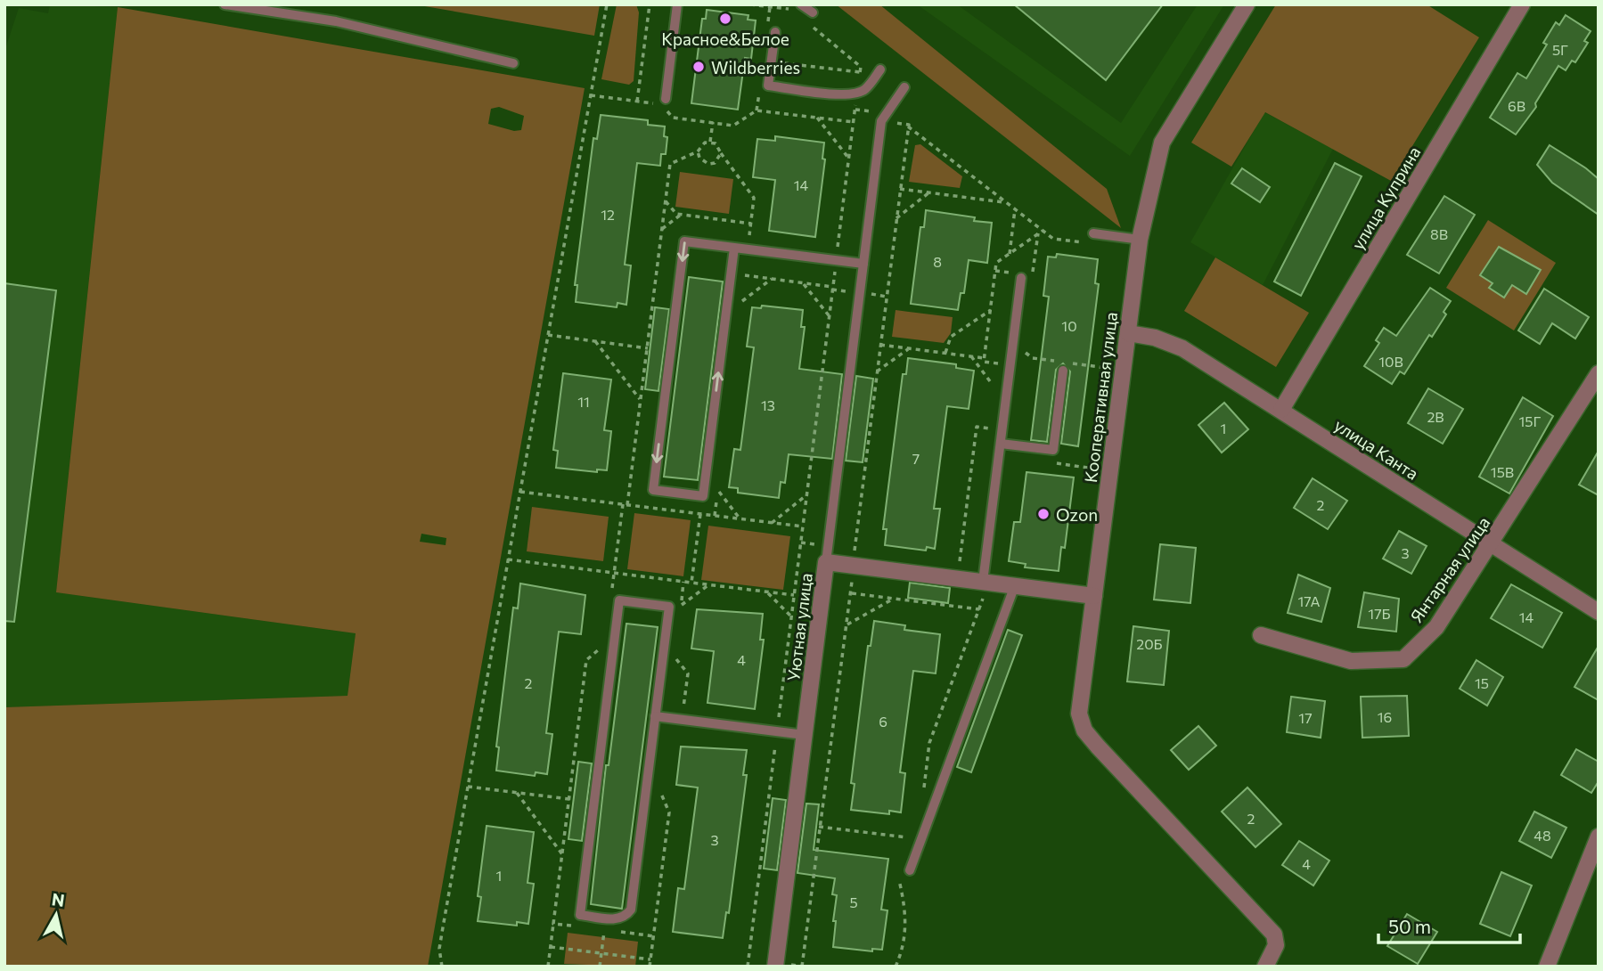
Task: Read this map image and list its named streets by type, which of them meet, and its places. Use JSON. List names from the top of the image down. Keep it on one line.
{"streets":{"street":["улица Куприна","Кооперативная улица","улица Канта","Янтарная улица","Уютная улица"]},"crossings":[["улица Куприна","улица Канта"],["Кооперативная улица","улица Канта"],["Кооперативная улица","Уютная улица"],["улица Канта","Янтарная улица"]],"places":["Красное&Белое","Wildberries","Ozon"],"house_numbers":["5Г","6В","14","12","8В","8","10","10В","11","13","2В","15Г","1","7","15В","2","3","17А","17Б","14","20Б","4","2","15","16","17","6","2","48","3","4","1","5"],"scale_bar":"50 m","north":"top"}
